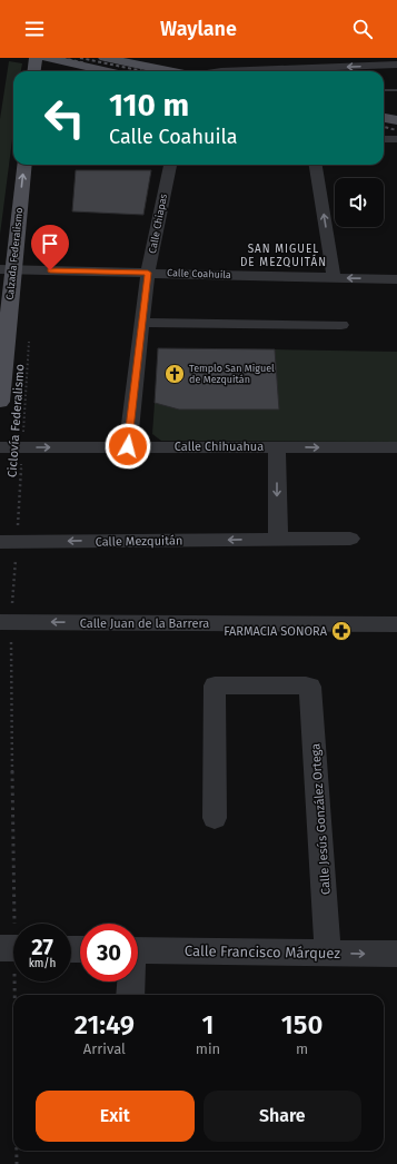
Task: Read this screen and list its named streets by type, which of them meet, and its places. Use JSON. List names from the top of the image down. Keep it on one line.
{"streets":{"main road":["Calzada Federalismo"],"street":["Calle Chiapas","Calle Coahuila","Calle Chihuahua","Calle Mezquitán","Calle Juan de la Barrera","Calle Jesús González Ortega","Calle Francisco Márquez"],"path":["Ciclovía Federalismo"]},"crossings":[["Calle Chiapas","Calle Coahuila"],["Calle Chiapas","Calle Chihuahua"],["Calzada Federalismo","Calle Coahuila"],["Ciclovía Federalismo","Calle Chihuahua"],["Ciclovía Federalismo","Calle Mezquitán"],["Ciclovía Federalismo","Calle Juan de la Barrera"],["Calle Chihuahua","Calle Mezquitán"],["Calle Jesús González Ortega","Calle Francisco Márquez"]],"one_way":["Calzada Federalismo","Calle Mezquitán","Calle Juan de la Barrera"],"districts":["SAN MIGUEL DE MEZQUITÁN"],"places":{"church":["Templo San Miguel de Mezquitán"],"pharmacy":["FARMACIA SONORA"]},"page":{"header":"Waylane","turn":["110 m","Calle Coahuila"],"speed":"27 km/h","limit":"30","eta":["21:49","Arrival","1","min","150","m"],"buttons":["Exit","Share"]}}
